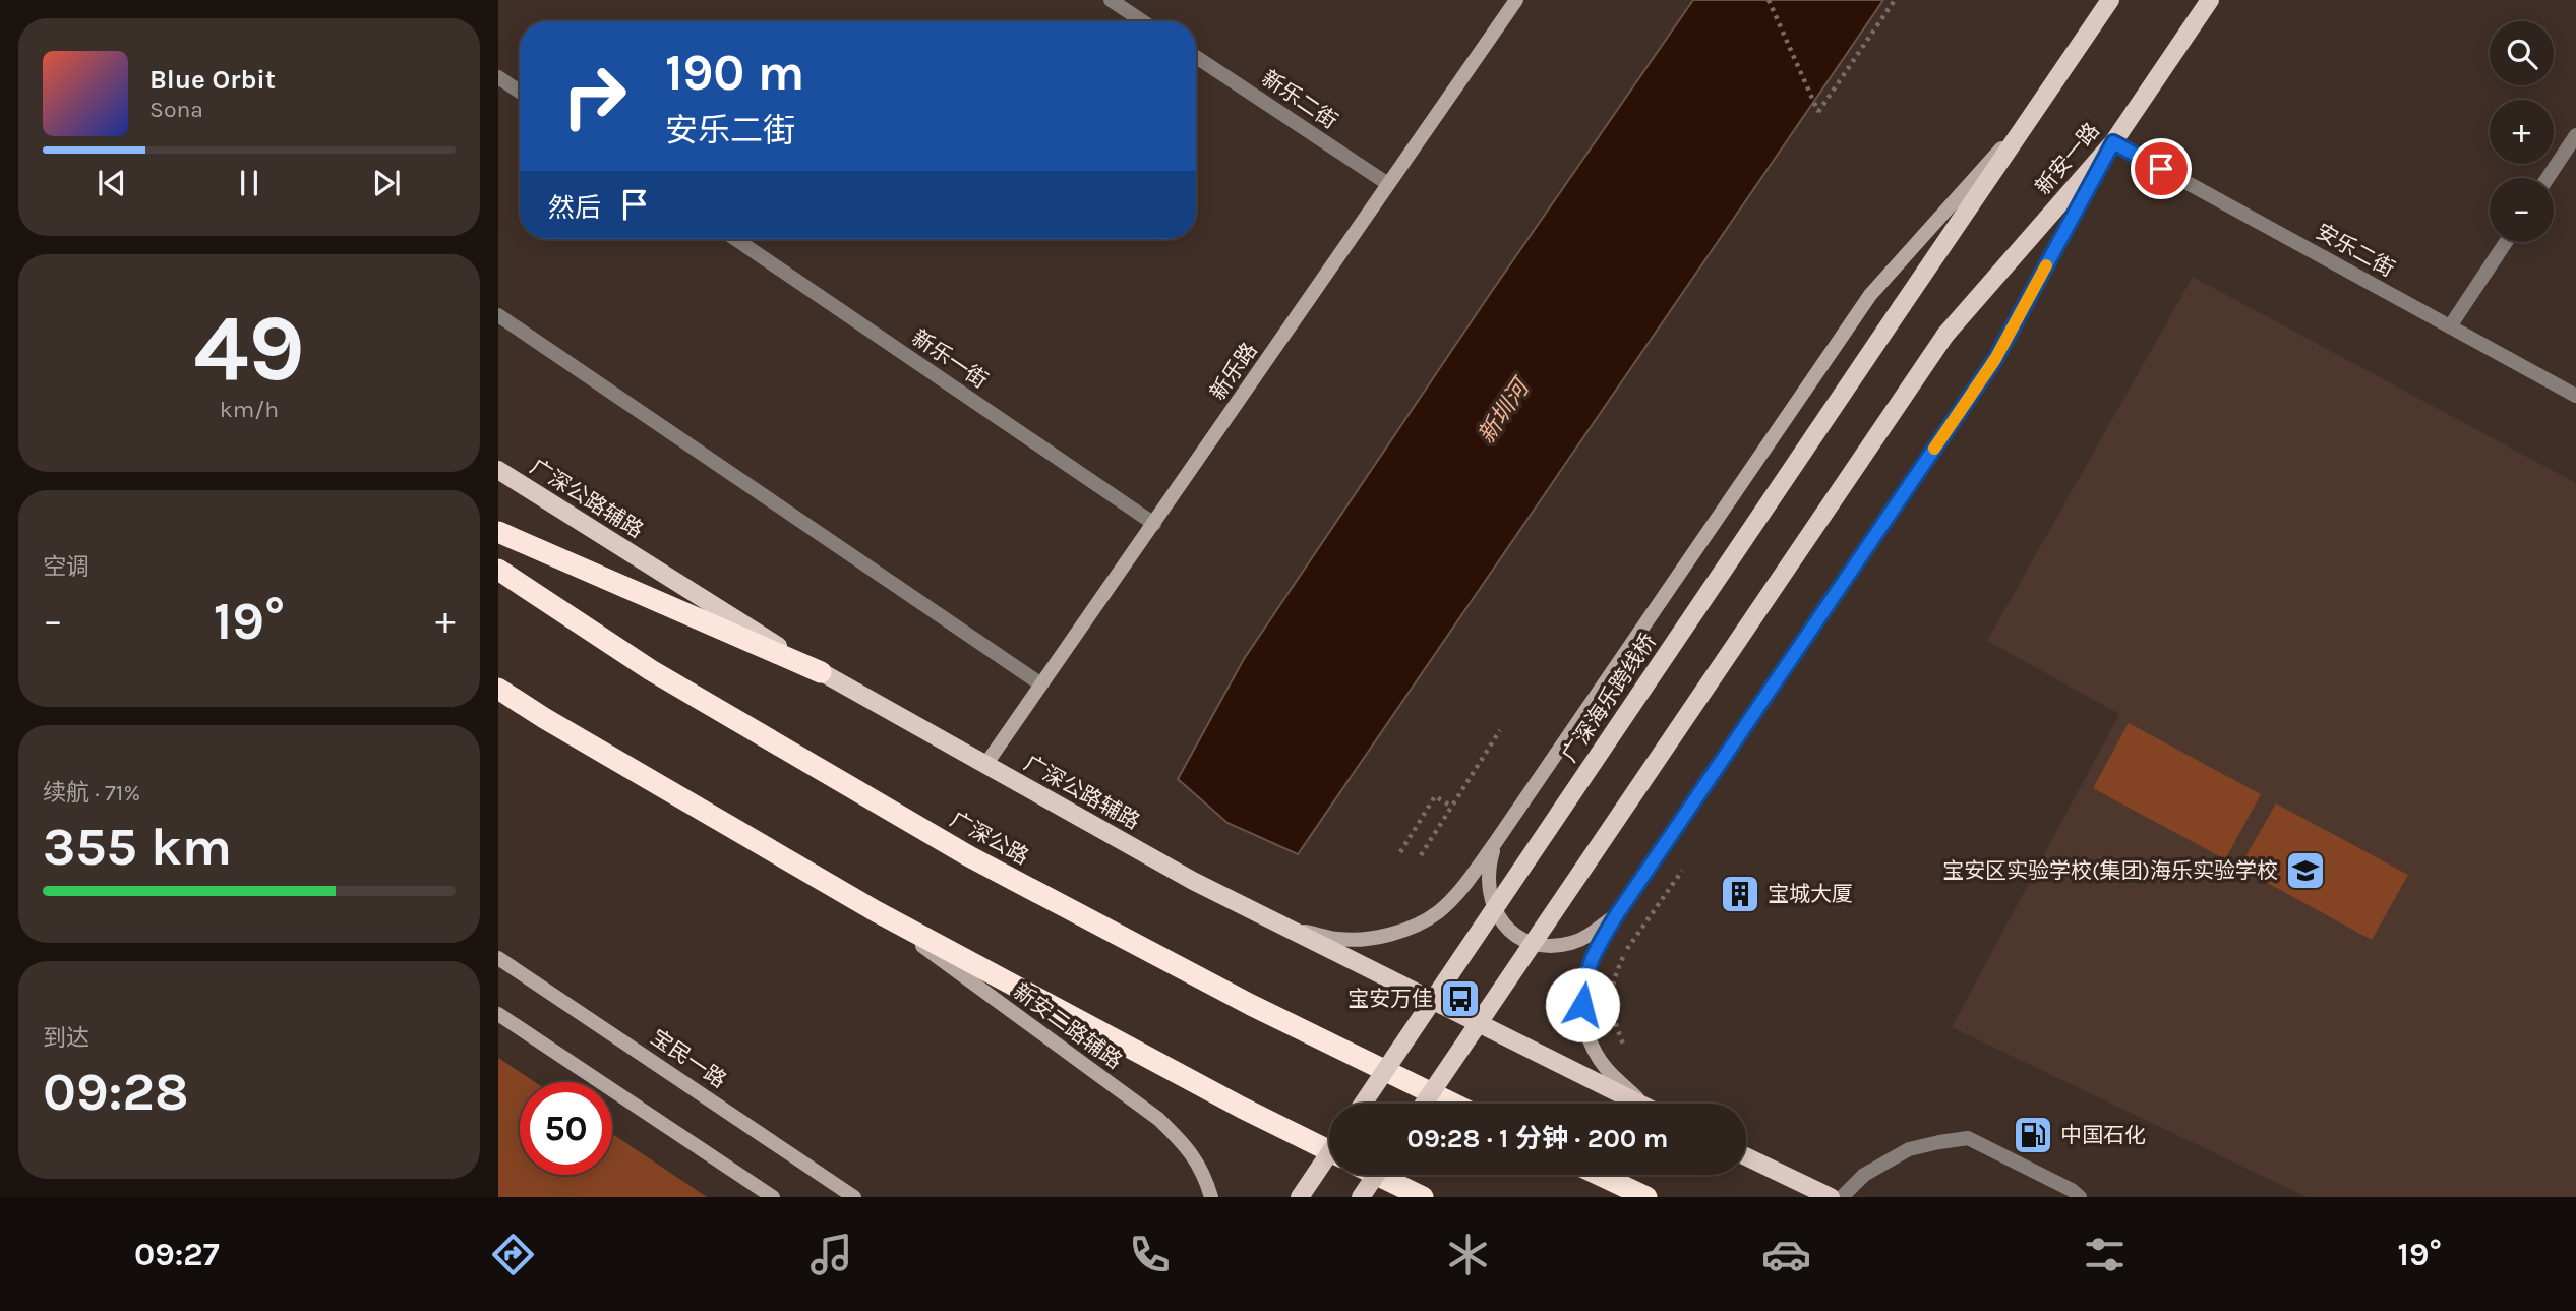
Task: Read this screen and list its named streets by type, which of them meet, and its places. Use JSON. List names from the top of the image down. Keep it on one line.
{"streets":{"highway":["广深公路"],"main road":["新安一路","新乐路","广深公路辅路","广深海乐跨线桥","新安二路辅路","宝民一路"],"street":["新乐二街","安乐二街","新乐一街"]},"crossings":[["新乐二街","新乐路"],["新安一路","安乐二街"],["新乐一街","新乐路"],["新乐路","广深公路辅路"]],"water":["新圳河"],"places":{"school or university":["宝安区实验学校(集团)海乐实验学校"],"building":["宝城大厦"],"bus stop":["宝安万佳"],"fuel station":["中国石化"]},"page":{"map_buttons":["+","−"],"turn":["190 m","安乐二街"],"song":["Blue Orbit","Sona"],"then":"然后","tile":[["49","km/h"],"空调",["续航 · 71%","355 km"],["到达","09:28"]],"heat":["−","19°","+"],"limit":"50","trip":"09:28 · 1 分钟 · 200 m","tabs":["09:27","19°"]}}
